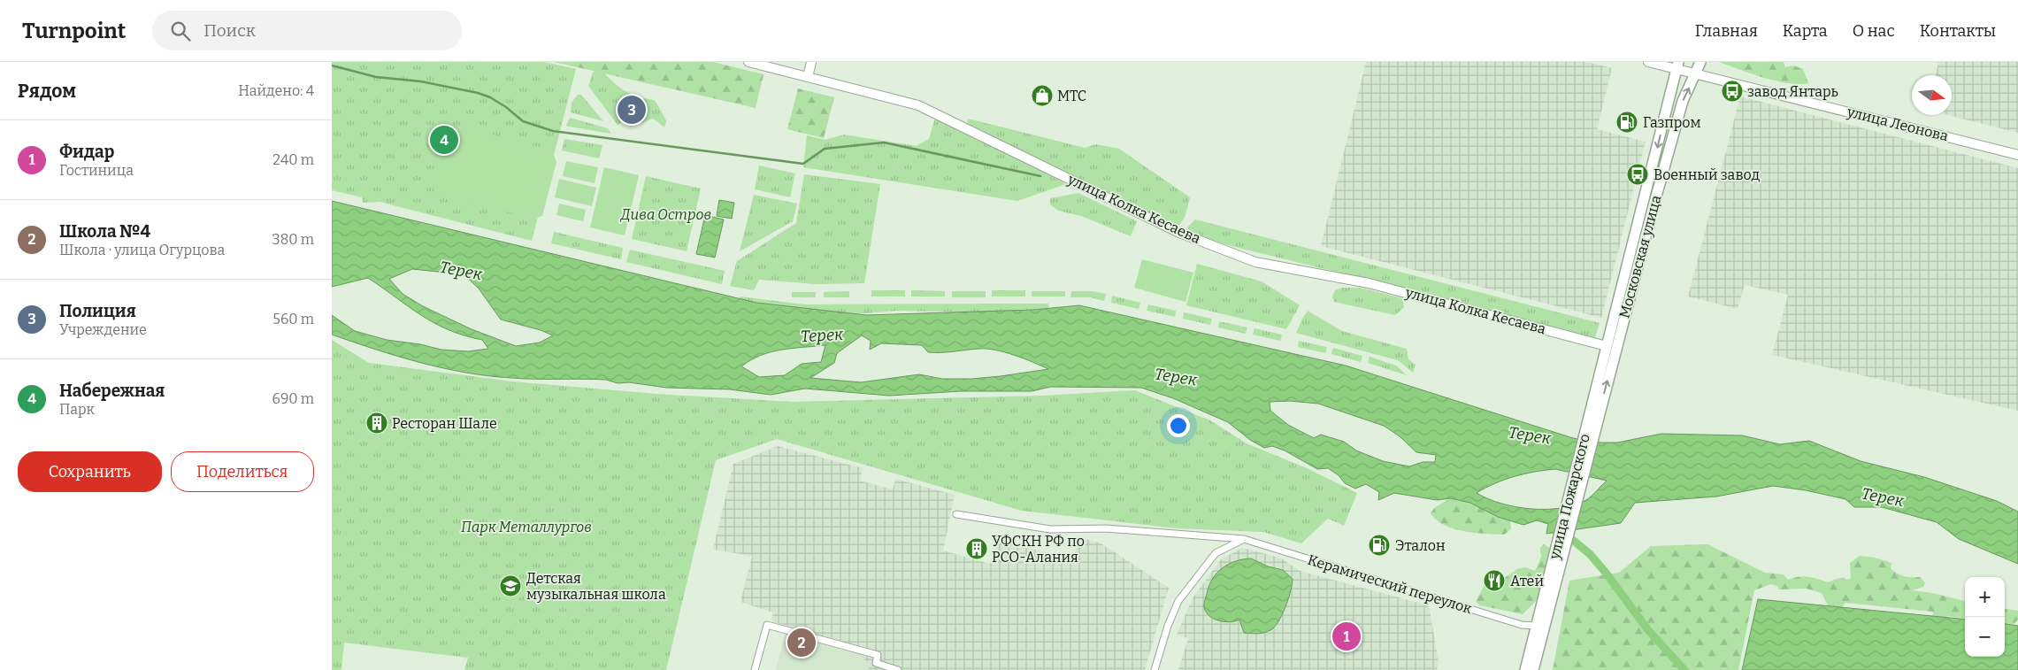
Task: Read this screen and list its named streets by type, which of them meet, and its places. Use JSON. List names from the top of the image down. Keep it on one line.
{"streets":{"main road":["Московская улица","улица Пожарского"],"street":["улица Леонова","улица Колка Кесаева","Керамический переулок"]},"crossings":[["улица Леонова","Московская улица"],["улица Колка Кесаева","Московская улица"],["Московская улица","улица Пожарского"],["улица Пожарского","Керамический переулок"]],"water":["Терек"],"parks":["Дива Остров","Парк Металлургов"],"places":{"bus stop":["завод Янтарь","Военный завод"],"shop":["МТС"],"fuel station":["Газпром","Эталон"],"building":["Ресторан Шале","УФСКН РФ по РСО-Алания"],"restaurant":["Атей"],"school or university":["Детская музыкальная школа"]},"north":"right","page":{"header":"Turnpoint","search":"Поиск","nav":["Главная","Карта","О нас","Контакты"],"heading":["Рядом","Найдено: 4"],"pins":["3","4","1","2"],"list":[{"mark":"1","name":"Фидар","note":"Гостиница","value":"240 m"},{"mark":"2","name":"Школа №4","note":"Школа · улица Огурцова","value":"380 m"},{"mark":"3","name":"Полиция","note":"Учреждение","value":"560 m"},{"mark":"4","name":"Набережная","note":"Парк","value":"690 m"}],"buttons":["Сохранить","Поделиться"],"map_buttons":["+","−"]}}
